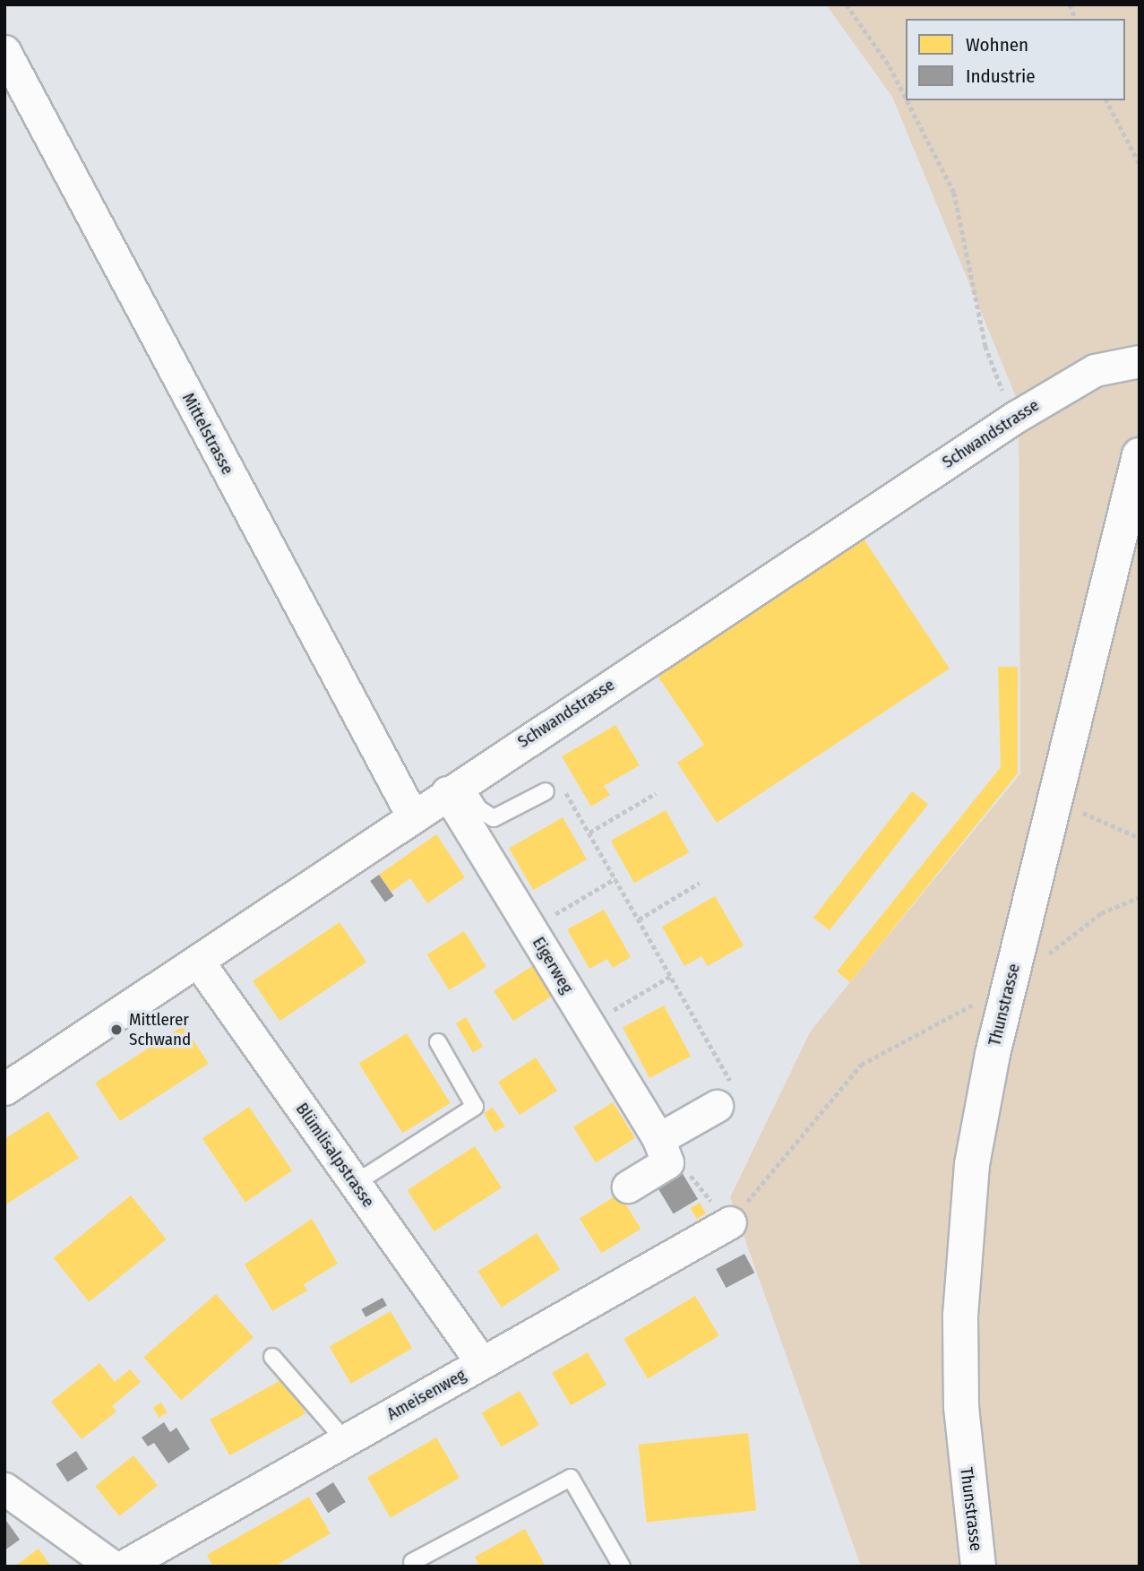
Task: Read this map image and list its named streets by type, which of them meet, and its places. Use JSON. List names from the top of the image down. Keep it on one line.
{"streets":{"street":["Mittelstrasse","Schwandstrasse","Eigerweg","Thunstrasse","Blümlisalpstrasse","Ameisenweg"]},"crossings":[["Mittelstrasse","Schwandstrasse"],["Schwandstrasse","Eigerweg"],["Schwandstrasse","Blümlisalpstrasse"]],"places":["Mittlerer Schwand"],"legend":["Wohnen","Industrie"]}
